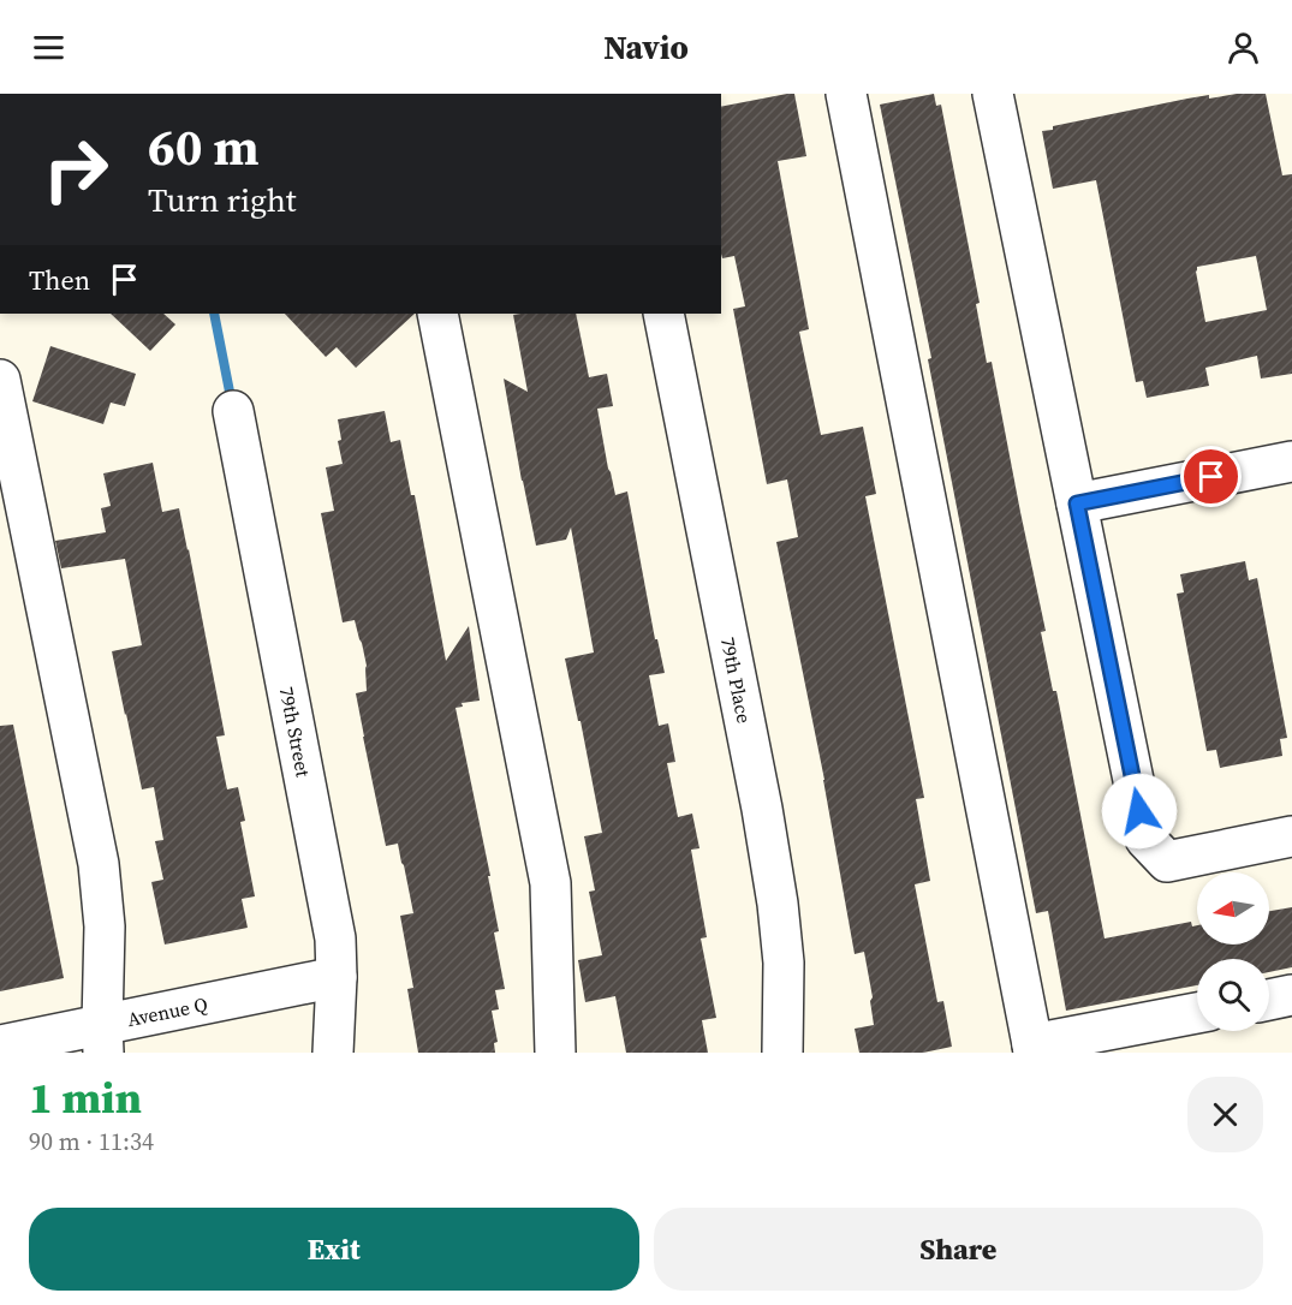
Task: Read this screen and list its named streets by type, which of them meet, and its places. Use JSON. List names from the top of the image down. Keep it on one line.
{"streets":{"street":["79th Place","79th Street","Avenue Q"]},"crossings":[["79th Street","Avenue Q"]],"north":"left","page":{"header":"Navio","turn":["60 m","Turn right"],"then":"Then","heading":["1 min","90 m · 11:34"],"buttons":["Exit","Share"]}}
